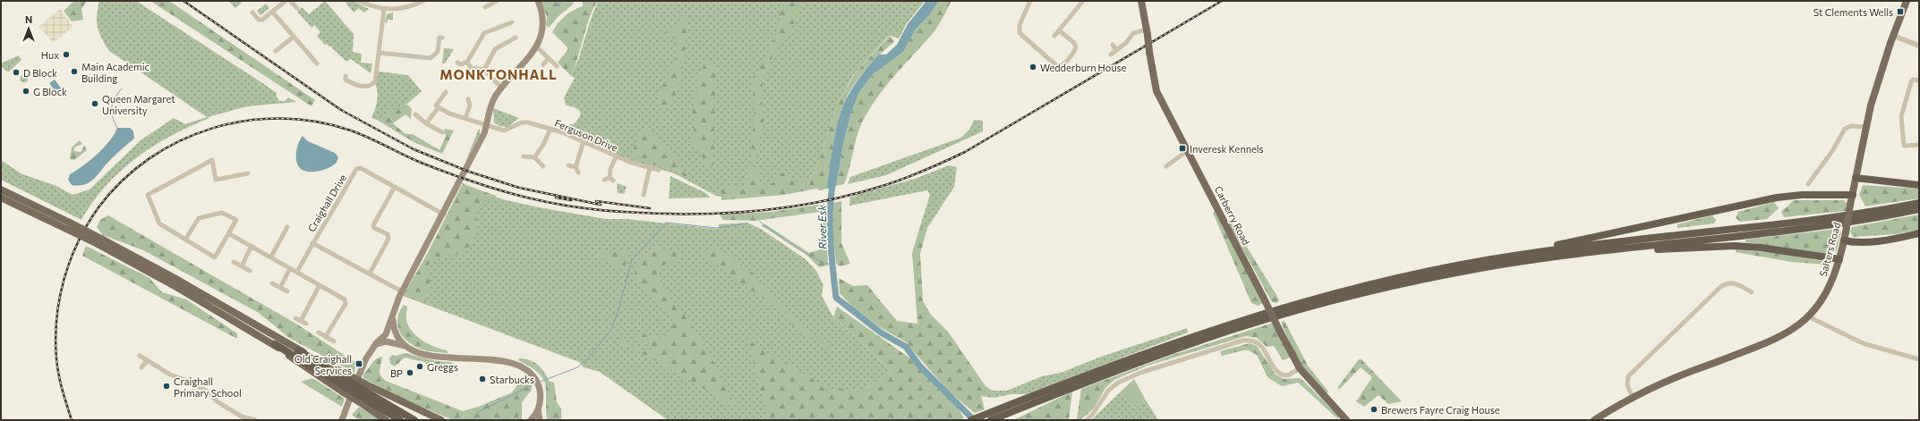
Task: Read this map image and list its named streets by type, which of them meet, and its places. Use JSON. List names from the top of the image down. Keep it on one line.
{"streets":{"main road":["Carberry Road","Salters Road"],"street":["Ferguson Drive","Craighall Drive"]},"districts":["MONKTONHALL"],"water":["River Esk"],"places":{"transit":["St Clements Wells","Inveresk Kennels","Old Craighall Services"],"other":["Hux","Wedderburn House","Main Academic Building","D Block","G Block","Queen Margaret University","Greggs","BP","Starbucks","Craighall Primary School","Brewers Fayre Craig House"]},"north":"top"}
